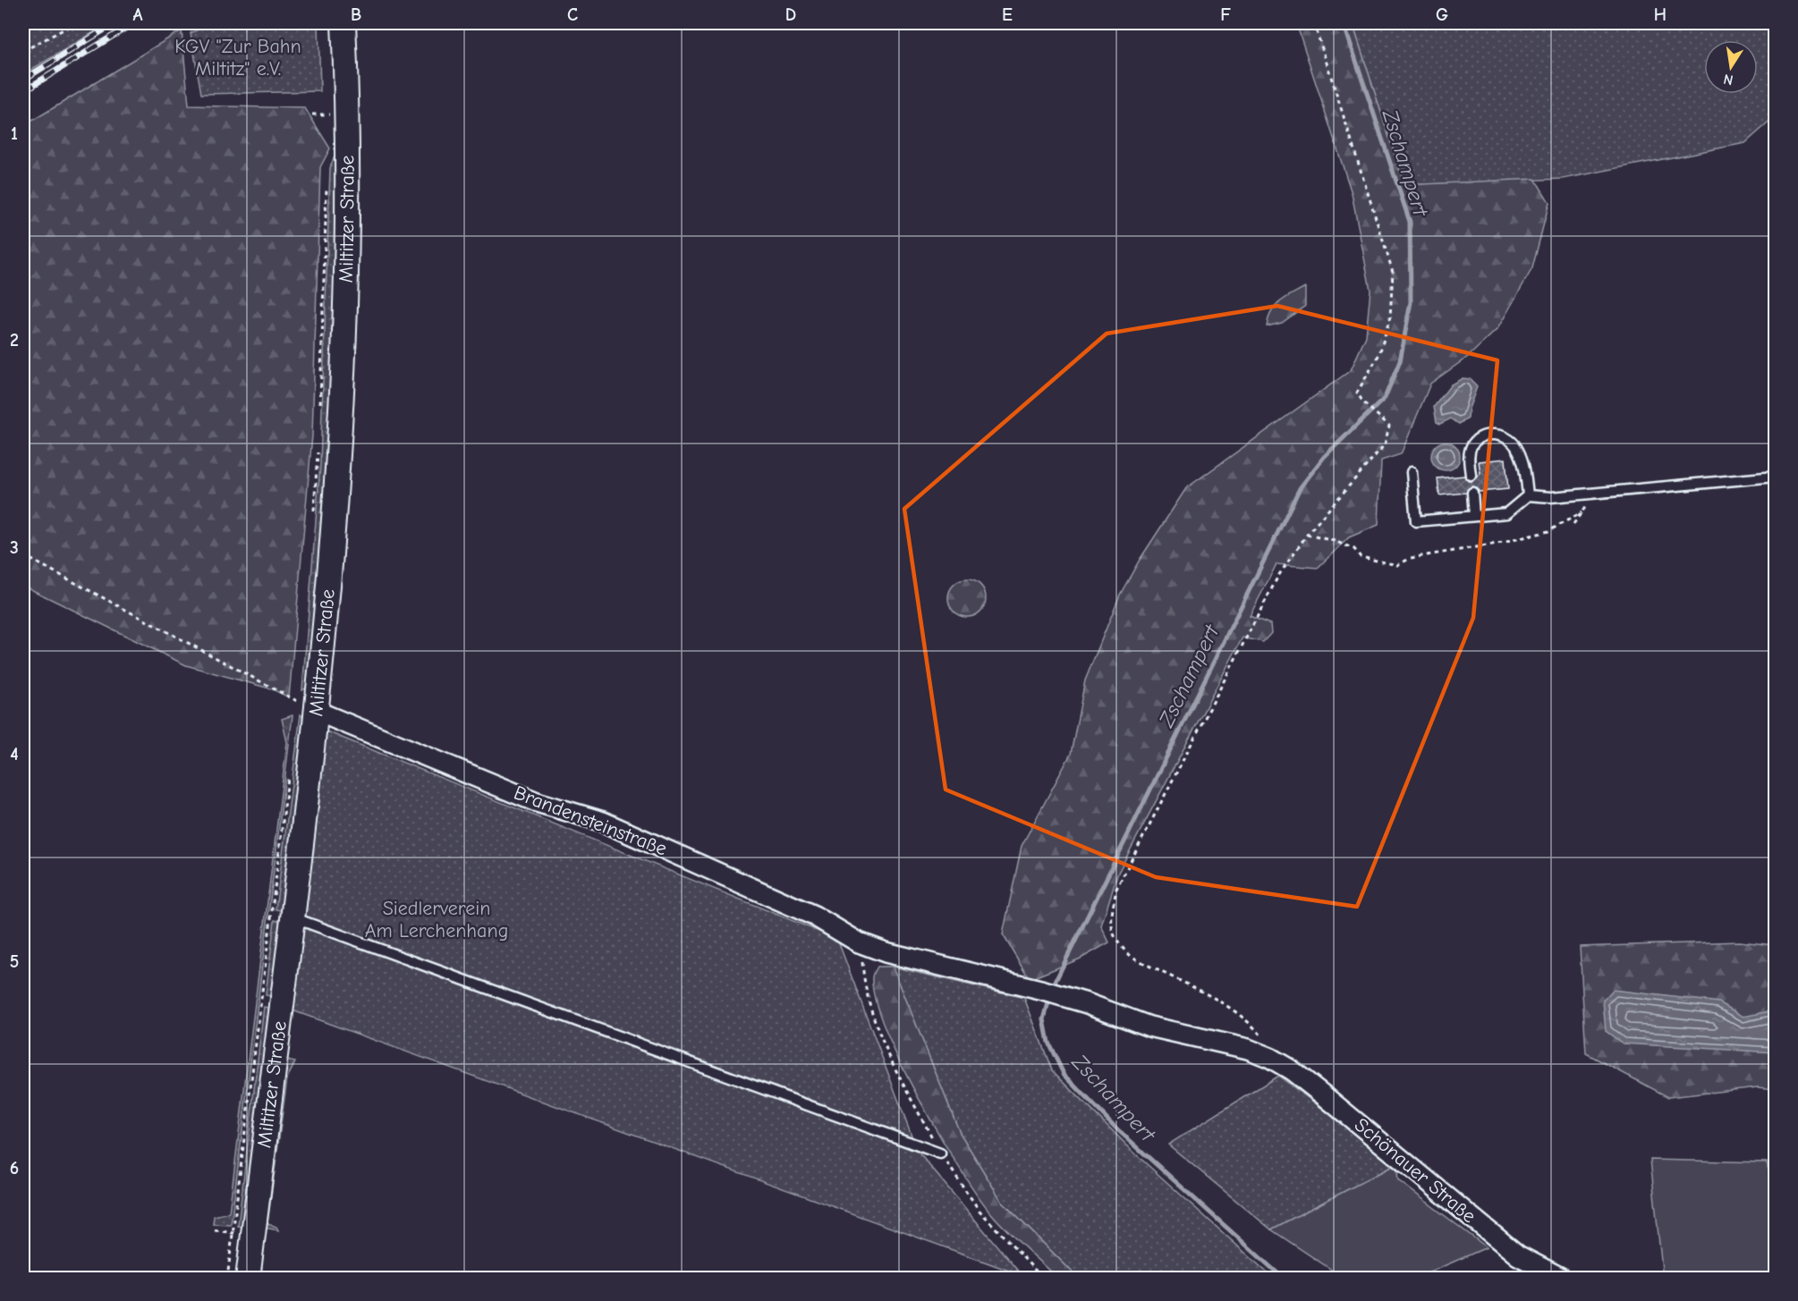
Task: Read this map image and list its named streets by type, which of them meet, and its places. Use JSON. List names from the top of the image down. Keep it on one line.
{"streets":{"street":["Miltitzer Straße","Brandensteinstraße","Schönauer Straße"]},"crossings":[["Miltitzer Straße","Brandensteinstraße"],["Brandensteinstraße","Schönauer Straße"]],"water":["Zschampert"],"parks":["KGV \"Zur Bahn Miltitz\" e.V.","Siedlerverein Am Lerchenhang"],"north":"bottom","grid":{"columns":["A","B","C","D","E","F","G","H"],"rows":["1","2","3","4","5","6"]}}
